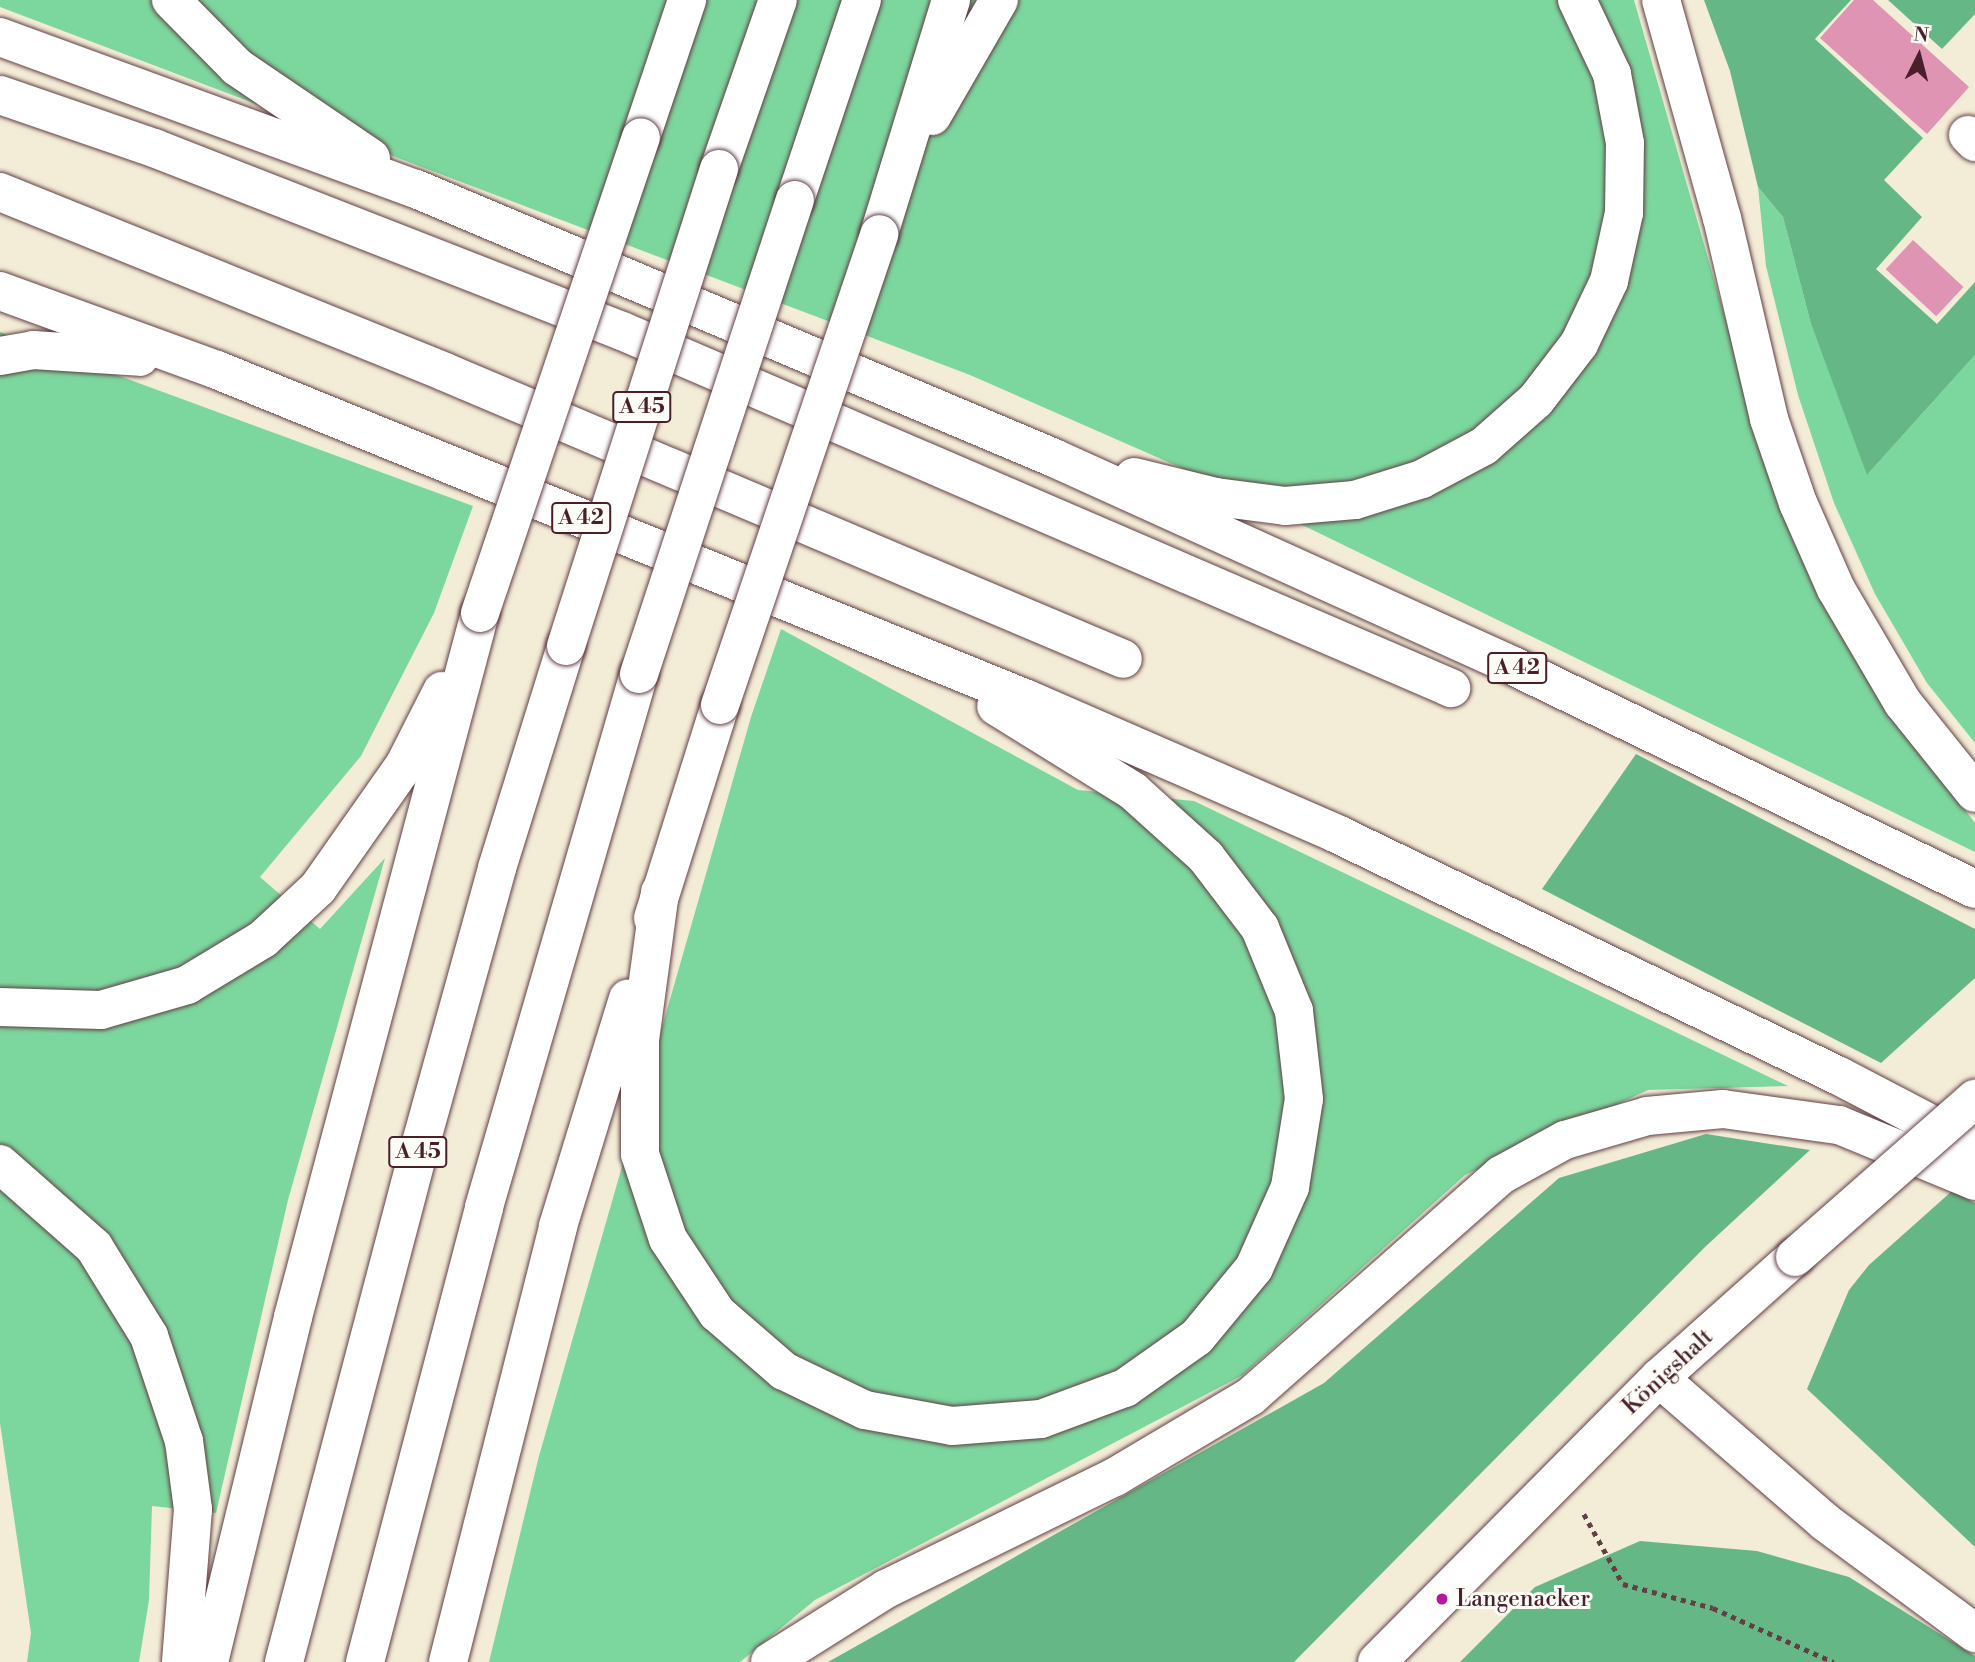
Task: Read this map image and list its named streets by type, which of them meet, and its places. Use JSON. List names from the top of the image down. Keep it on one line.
{"streets":{"main road":["A 45","A 42","Königshalt"]},"places":["Langenacker"],"north":"top"}
